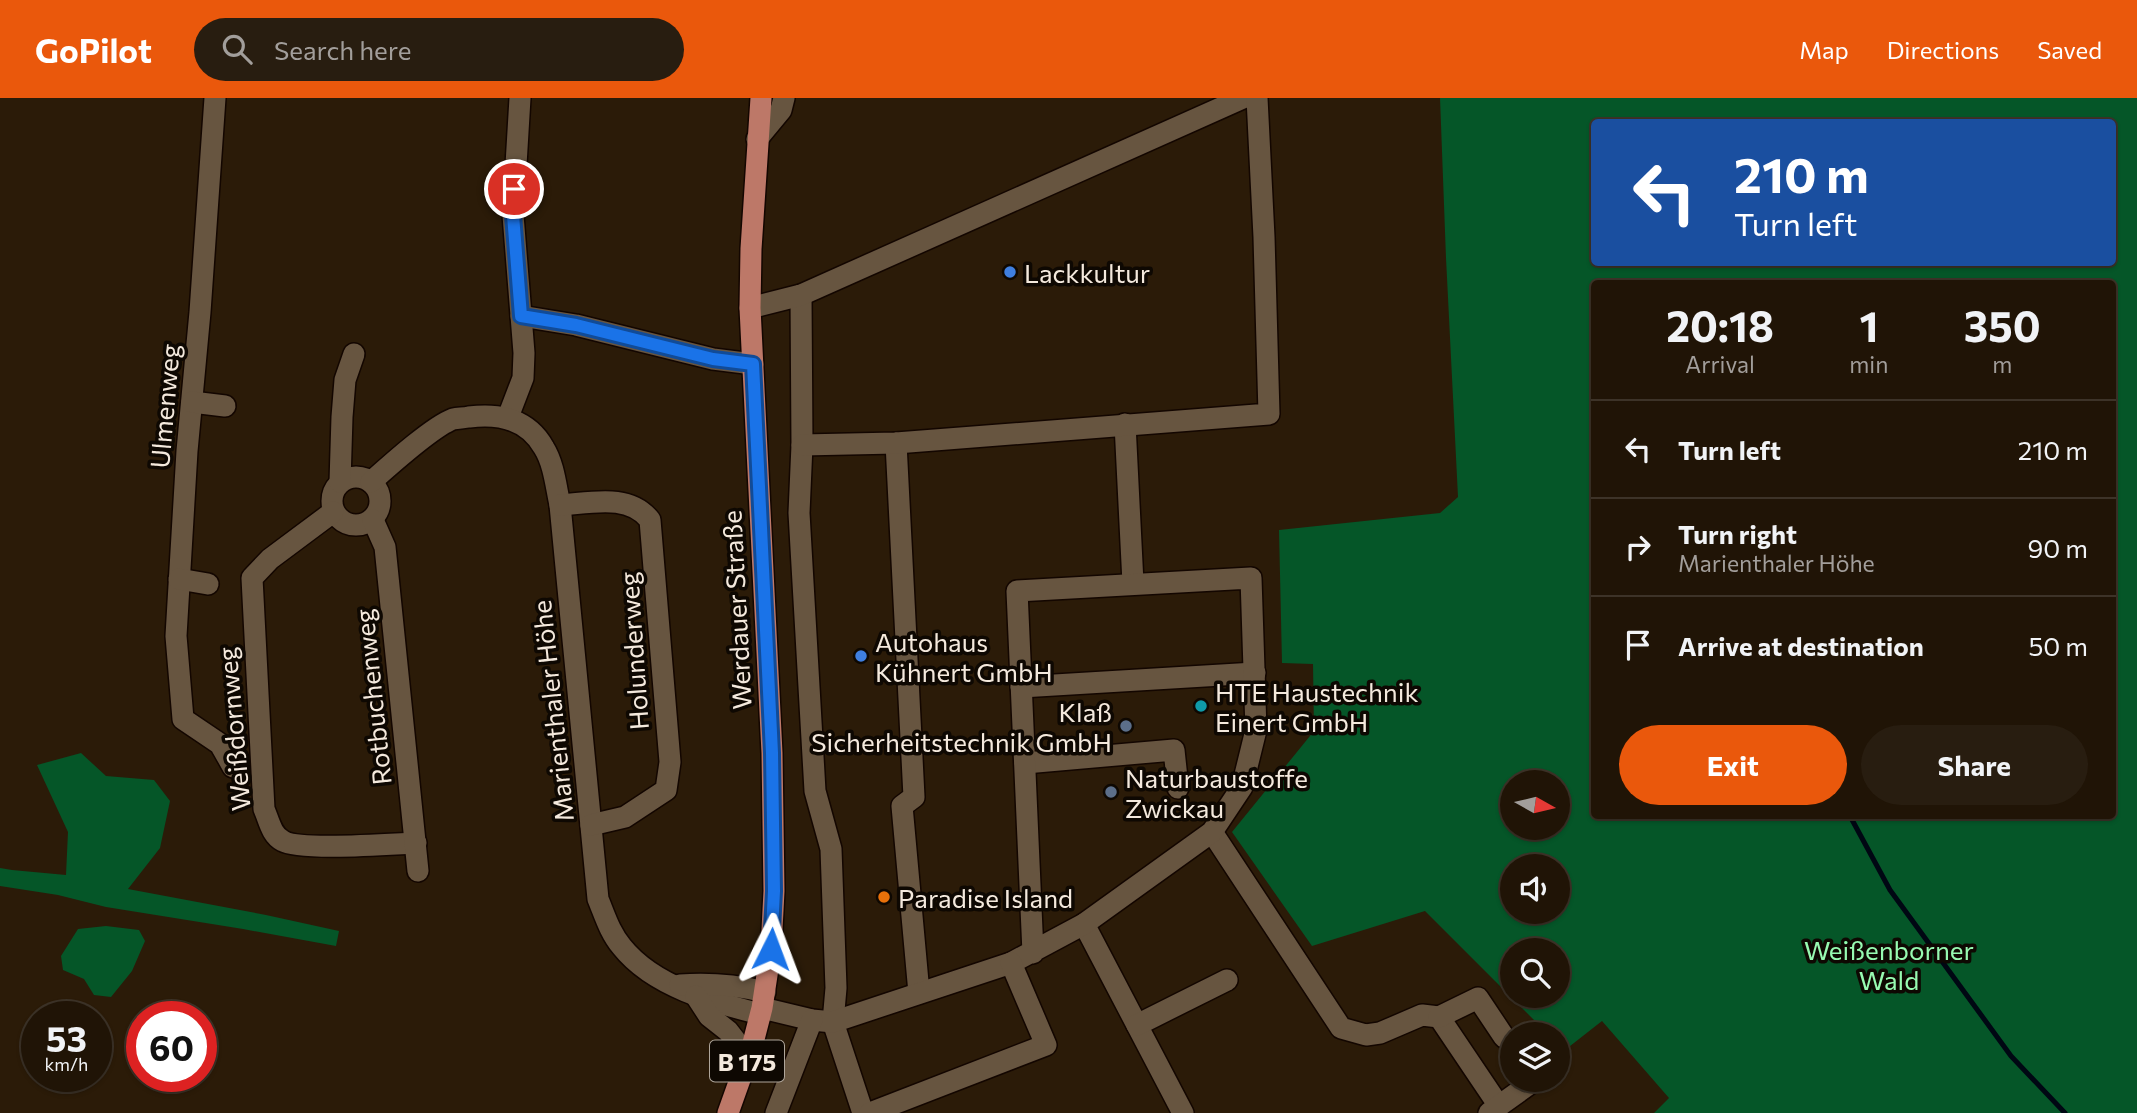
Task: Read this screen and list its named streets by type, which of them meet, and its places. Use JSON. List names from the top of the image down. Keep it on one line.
{"streets":{"main road":["Werdauer Straße","B 175"],"street":["Ulmenweg","Holunderweg","Rotbuchenweg","Marienthaler Höhe","Weißdornweg"]},"crossings":[["Werdauer Straße","Marienthaler Höhe"],["Holunderweg","Marienthaler Höhe"],["Rotbuchenweg","Weißdornweg"]],"parks":["Weißenborner Wald"],"places":["Lackkultur","Autohaus Kühnert GmbH","HTE Haustechnik Einert GmbH","Klaß Sicherheitstechnik GmbH","Naturbaustoffe Zwickau","Paradise Island"],"north":"right","page":{"header":"GoPilot","search":"Search here","nav":["Map","Directions","Saved"],"turn":["210 m","Turn left"],"eta":["20:18","Arrival","1","min","350","m"],"list":[{"name":"Turn left","value":"210 m"},{"name":"Turn right","note":"Marienthaler Höhe","value":"90 m"},{"name":"Arrive at destination","value":"50 m"}],"buttons":["Exit","Share"],"speed":"53 km/h","limit":"60"}}
